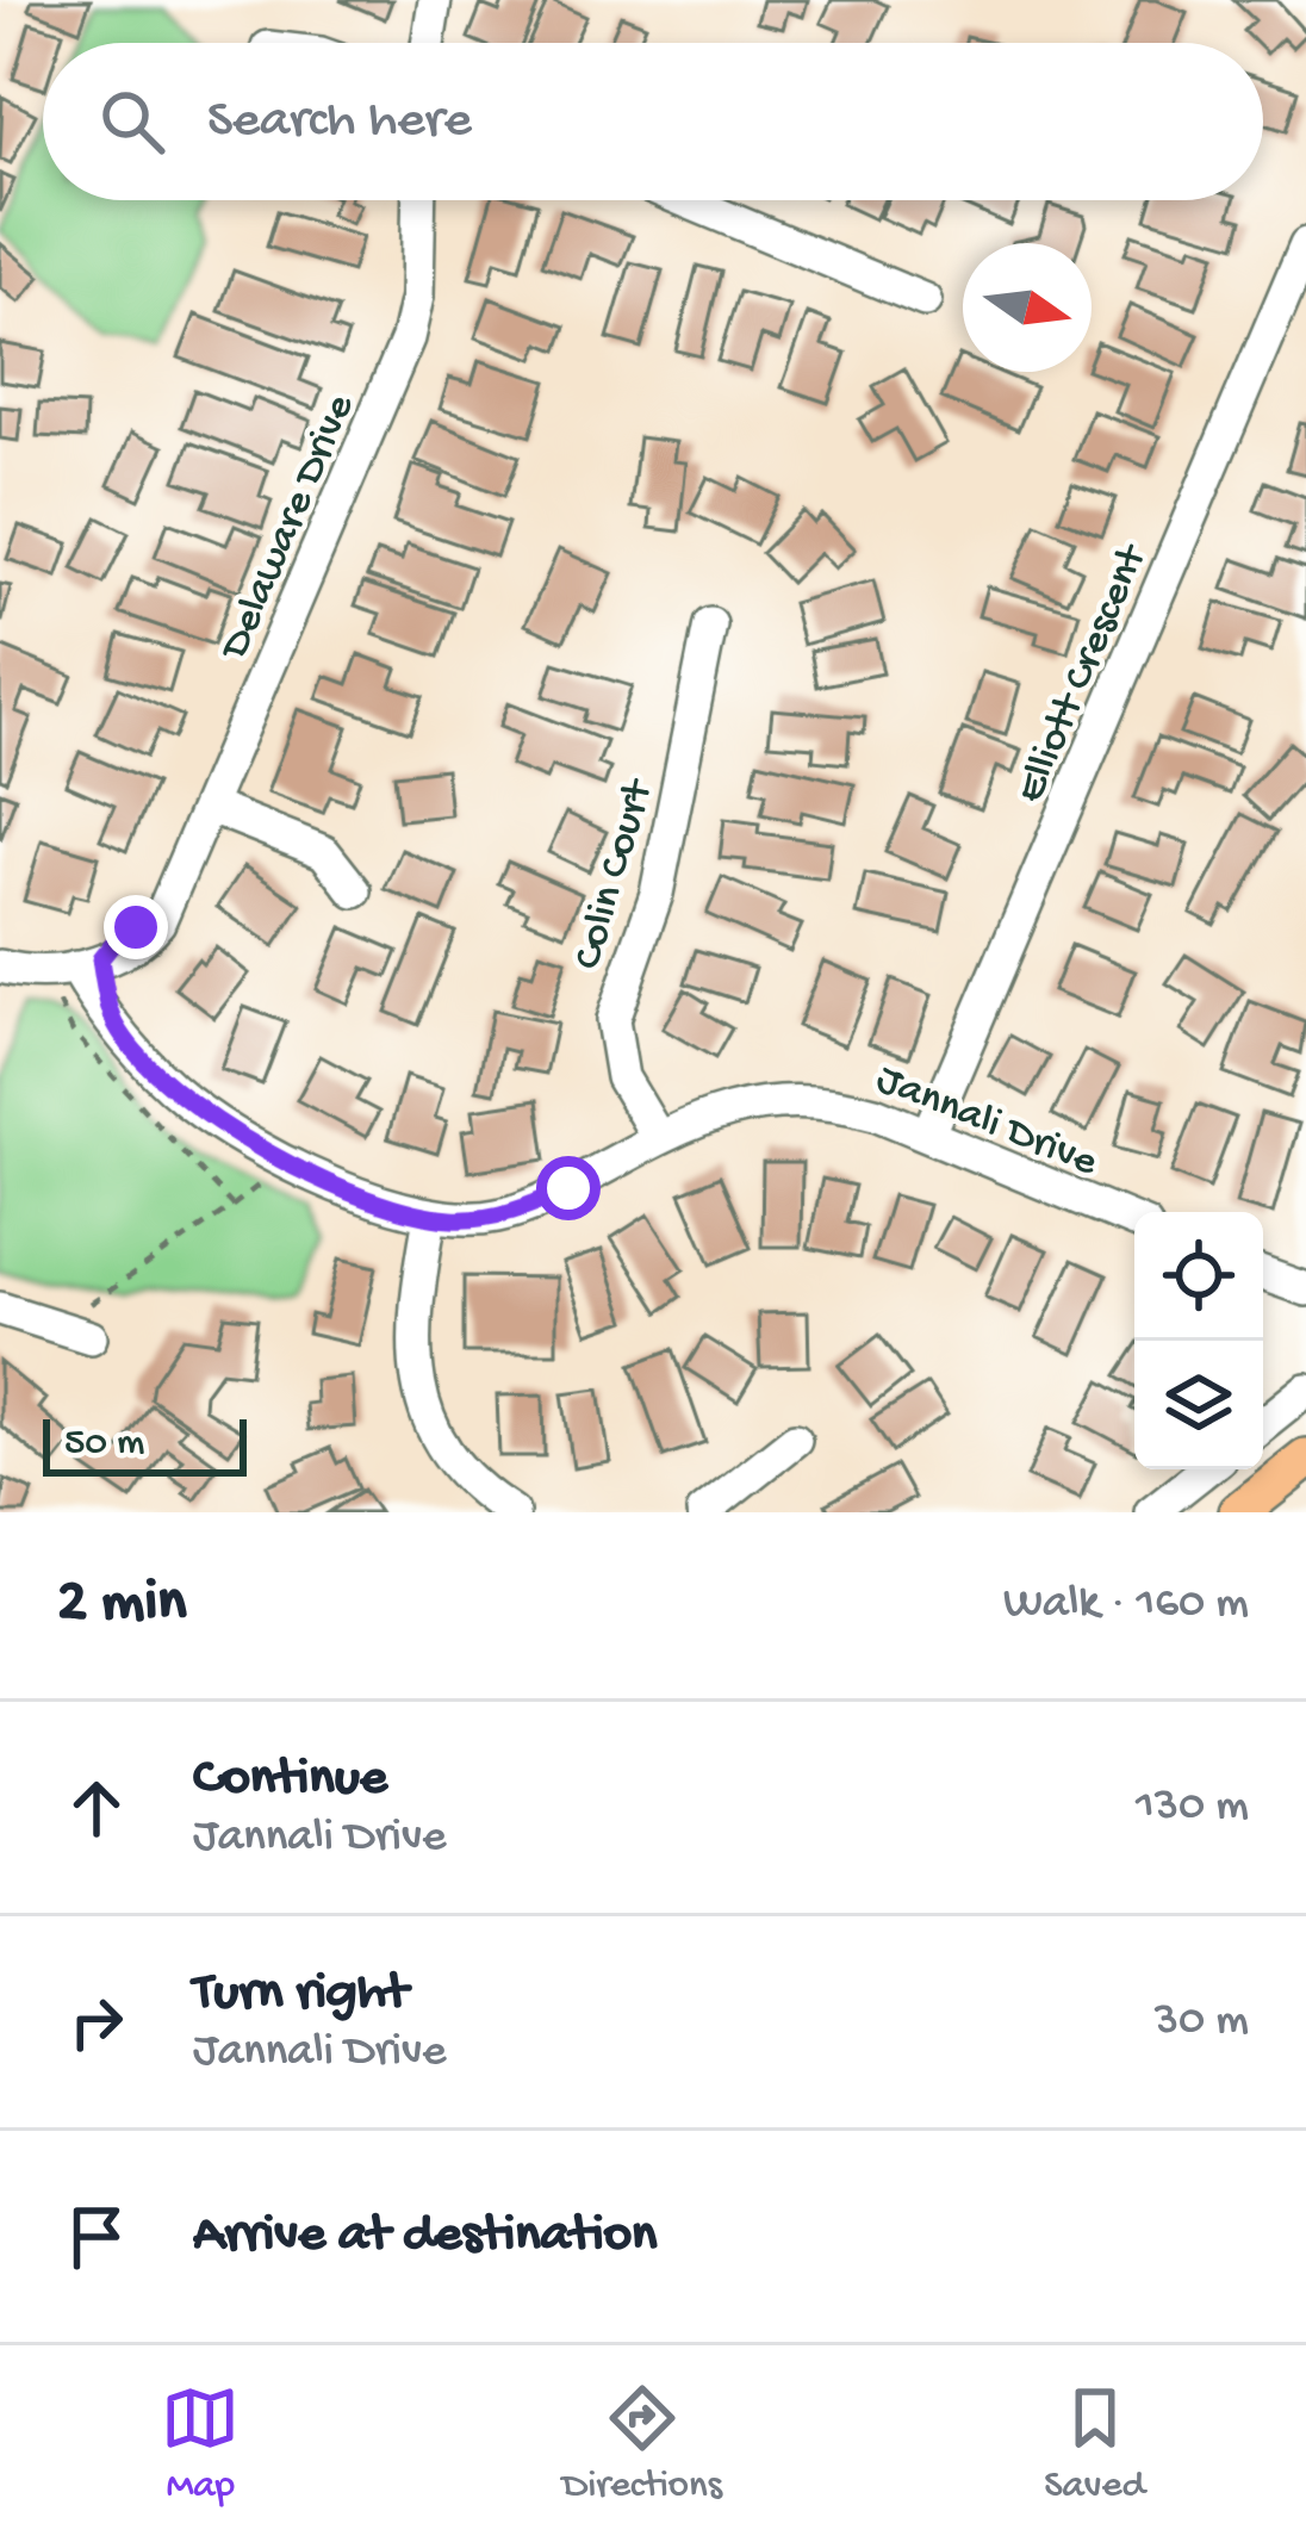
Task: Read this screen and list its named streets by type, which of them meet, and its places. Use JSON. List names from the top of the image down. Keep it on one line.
{"streets":{"street":["Delaware Drive","Elliott Crescent","Colin Court","Jannali Drive"]},"crossings":[["Delaware Drive","Jannali Drive"],["Elliott Crescent","Jannali Drive"],["Colin Court","Jannali Drive"]],"scale_bar":"50 m","north":"right","page":{"search":"Search here","scale":"50 m","heading":["2 min","Walk · 160 m"],"list":[["Continue","Jannali Drive","130 m"],["Turn right","Jannali Drive","30 m"],"Arrive at destination"],"nav":["Map","Directions","Saved"]}}
